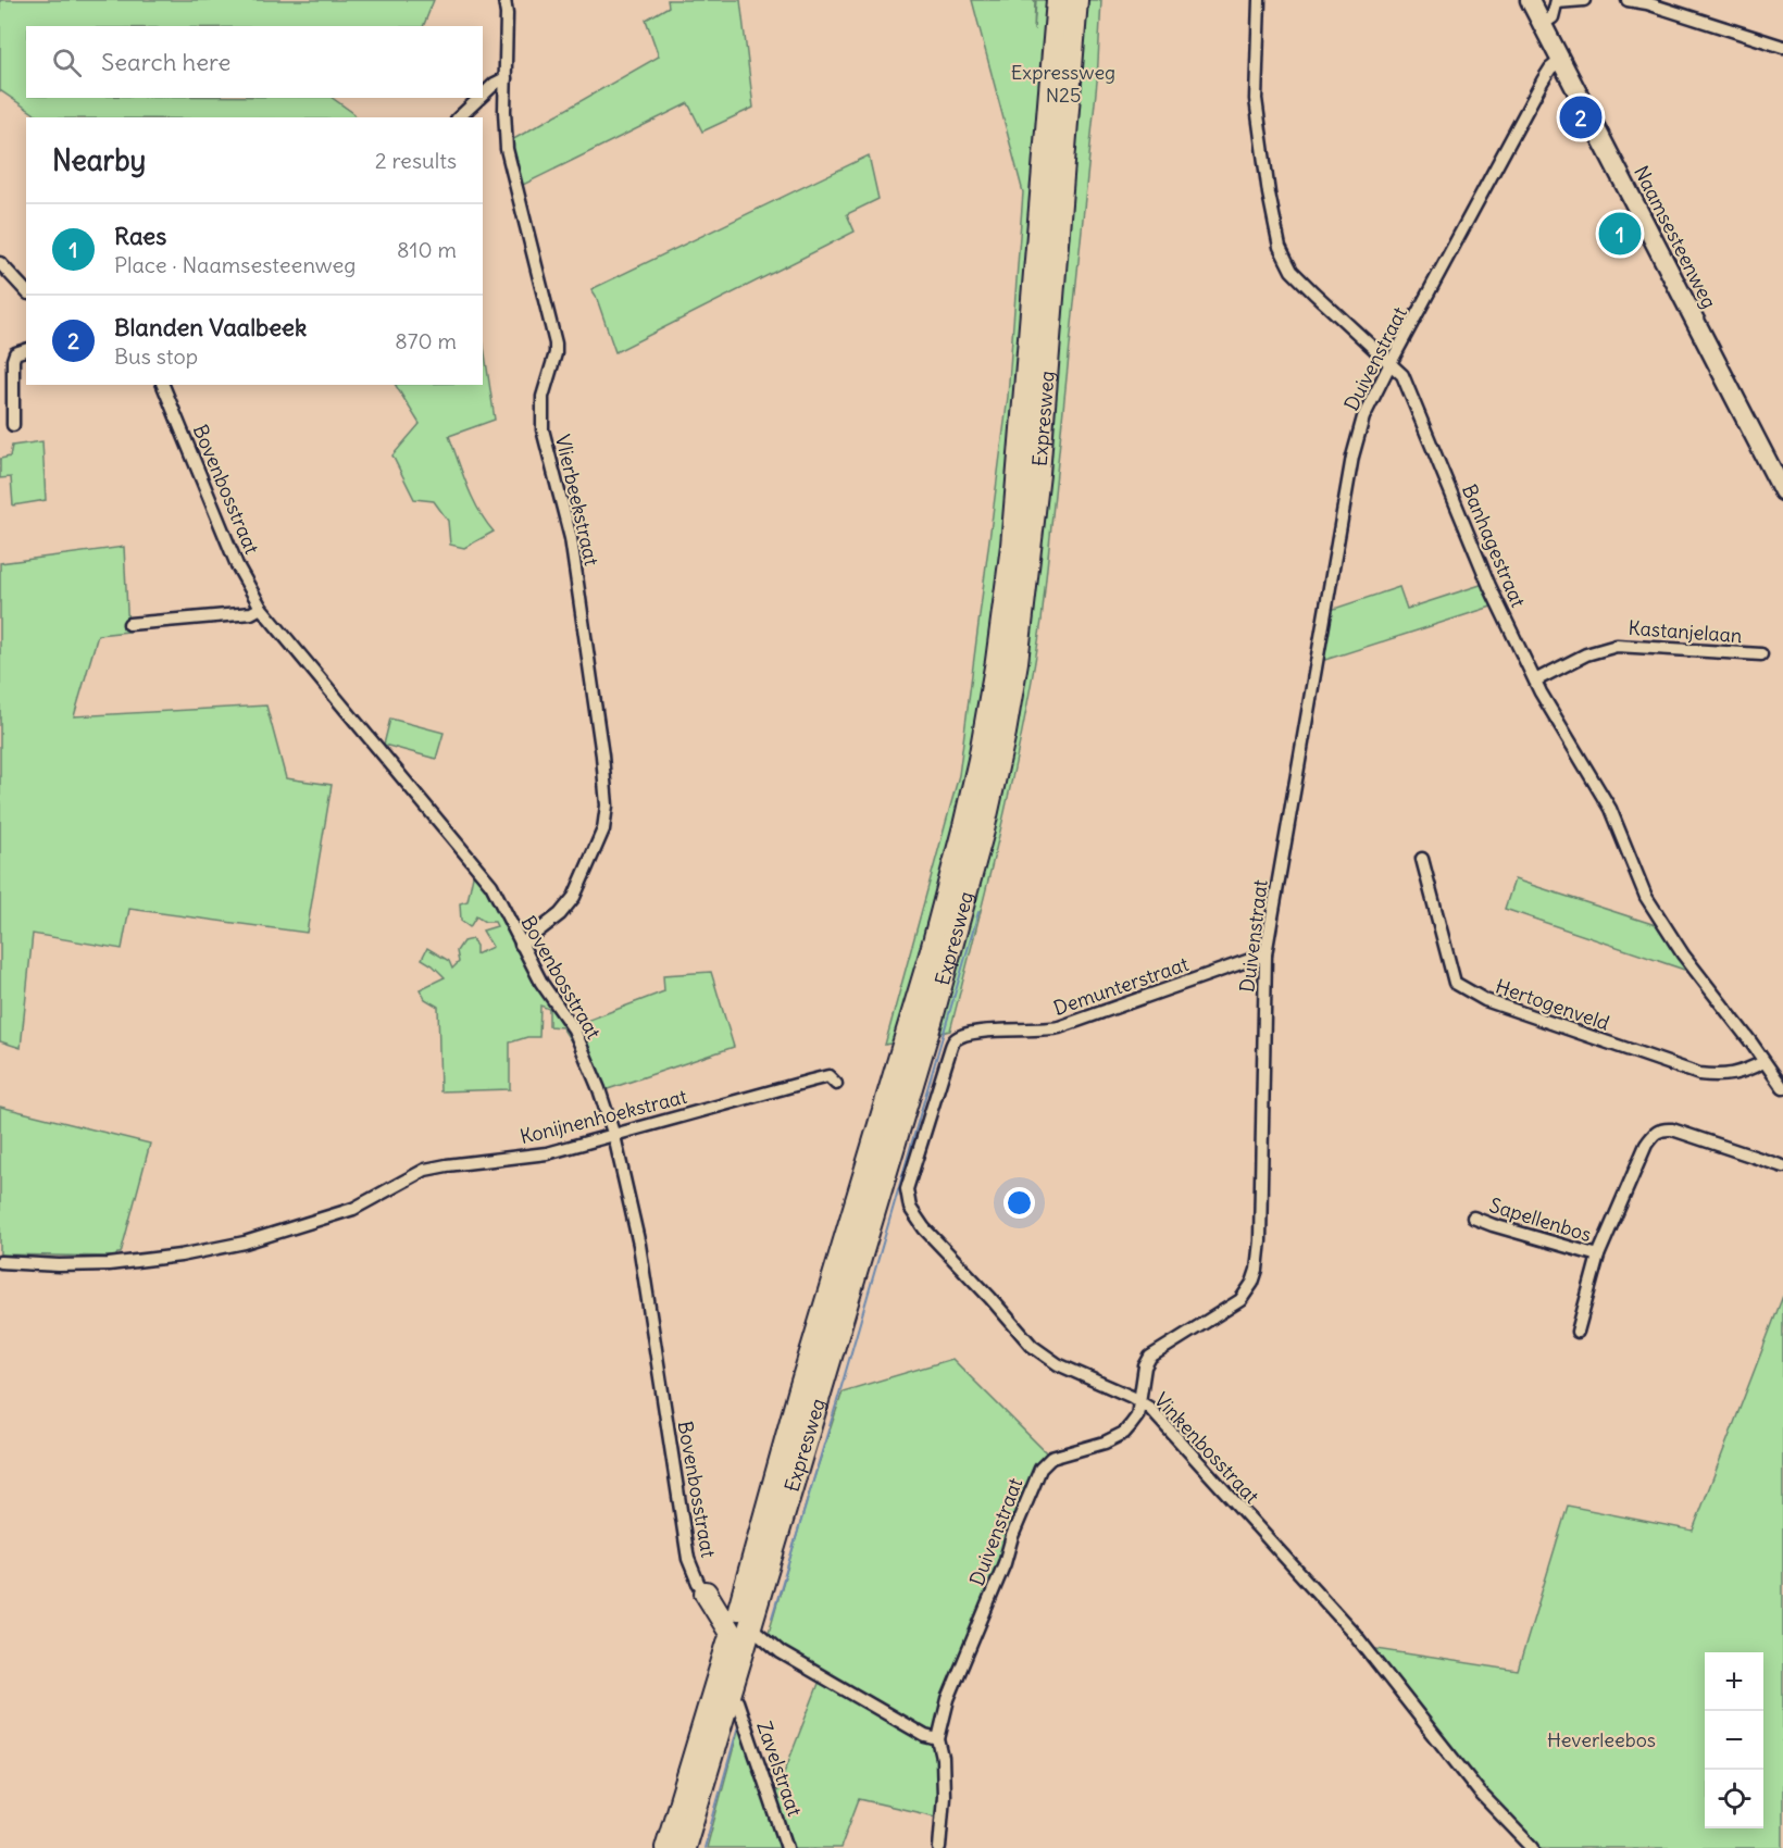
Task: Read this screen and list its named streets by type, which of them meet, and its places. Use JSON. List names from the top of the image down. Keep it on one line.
{"streets":{"highway":["Expresweg"],"main road":["Naamsesteenweg"],"street":["Duivenstraat","Bovenbosstraat","Vlierbeekstraat","Banhagestraat","Kastanjelaan","Demunterstraat","Hertogenveld","Konijnenhoekstraat","Sapellenbos","Vinkenbosstraat","Zavelstraat"]},"crossings":[["Naamsesteenweg","Duivenstraat"],["Duivenstraat","Banhagestraat"],["Duivenstraat","Demunterstraat"],["Duivenstraat","Vinkenbosstraat"],["Bovenbosstraat","Vlierbeekstraat"],["Bovenbosstraat","Konijnenhoekstraat"],["Banhagestraat","Kastanjelaan"],["Banhagestraat","Hertogenveld"],["Demunterstraat","Vinkenbosstraat"]],"parks":["Expressweg N25","Heverleebos"],"page":{"search":"Search here","pins":["2","1"],"heading":["Nearby","2 results"],"list":[{"mark":"1","name":"Raes","note":"Place · Naamsesteenweg","value":"810 m"},{"mark":"2","name":"Blanden Vaalbeek","note":"Bus stop","value":"870 m"}],"map_buttons":["+","−"]}}
